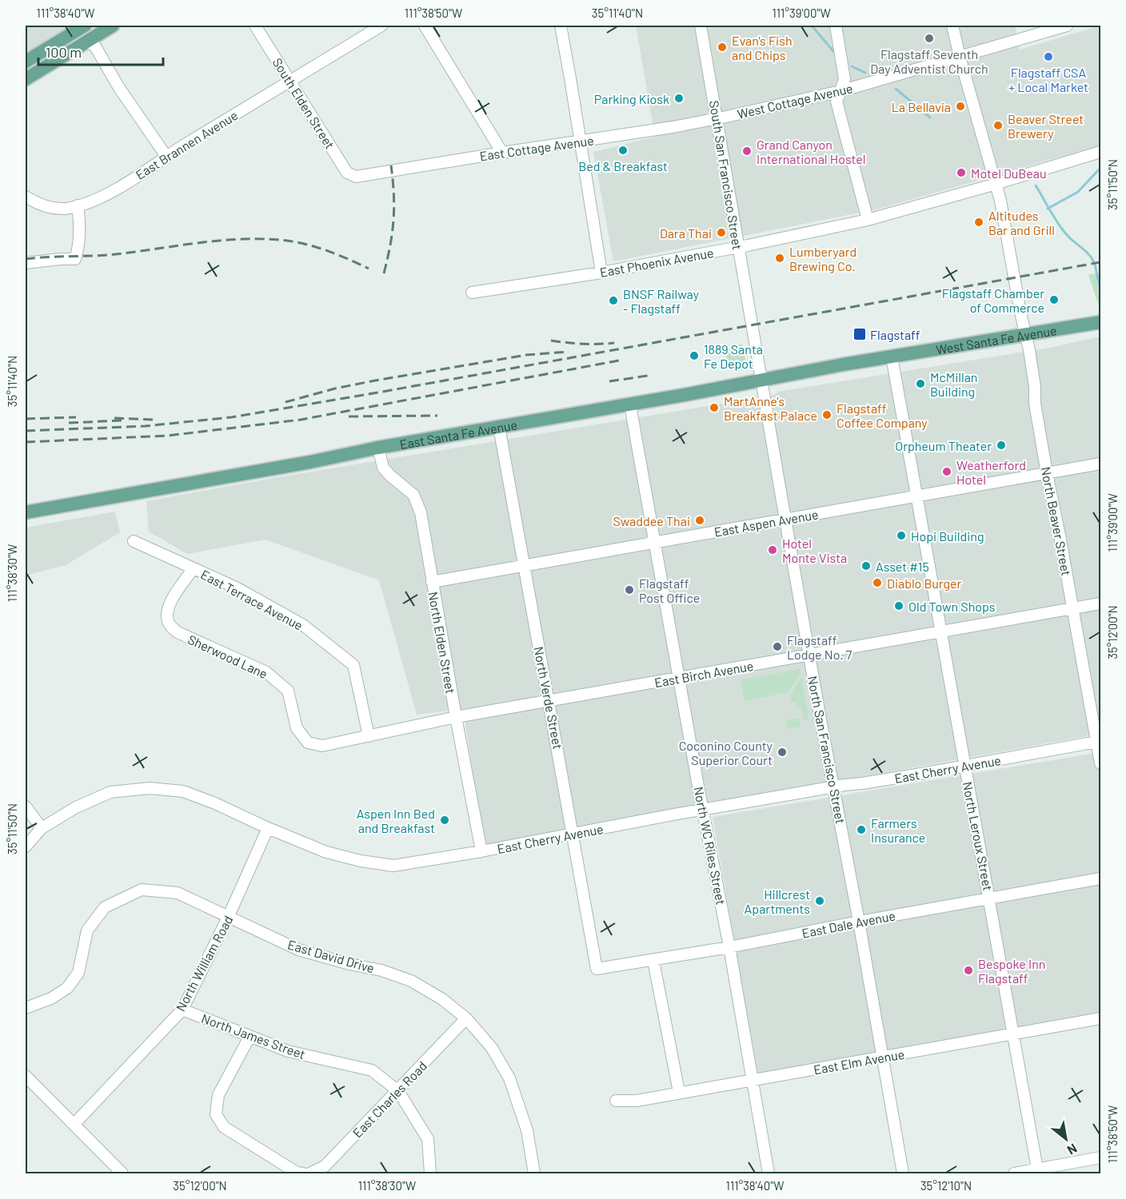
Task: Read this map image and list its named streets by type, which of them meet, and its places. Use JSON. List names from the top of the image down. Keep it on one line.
{"streets":{"main road":["West Santa Fe Avenue","East Santa Fe Avenue"],"street":["West Cottage Avenue","South Elden Street","East Brannen Avenue","East Cottage Avenue","South San Francisco Street","East Phoenix Avenue","North Beaver Street","East Aspen Avenue","East Terrace Avenue","North Elden Street","Sherwood Lane","East Birch Avenue","North Verde Street","North San Francisco Street","East Cherry Avenue","North Leroux Street","North WC Riles Street","East Dale Avenue","East David Drive","North William Road","North James Street","East Elm Avenue","East Charles Road"]},"crossings":[["West Cottage Avenue","East Cottage Avenue"],["West Cottage Avenue","South San Francisco Street"],["West Cottage Avenue","North Beaver Street"],["South Elden Street","East Brannen Avenue"],["South Elden Street","East Cottage Avenue"],["East Cottage Avenue","South San Francisco Street"],["South San Francisco Street","East Phoenix Avenue"],["South San Francisco Street","North San Francisco Street"],["East Phoenix Avenue","North Beaver Street"],["West Santa Fe Avenue","East Santa Fe Avenue"],["West Santa Fe Avenue","North Beaver Street"],["West Santa Fe Avenue","North Leroux Street"],["East Santa Fe Avenue","North Elden Street"],["East Santa Fe Avenue","North Verde Street"],["East Santa Fe Avenue","North San Francisco Street"],["East Santa Fe Avenue","North Leroux Street"],["East Santa Fe Avenue","North WC Riles Street"],["North Beaver Street","East Aspen Avenue"],["North Beaver Street","East Birch Avenue"],["North Beaver Street","East Cherry Avenue"],["East Aspen Avenue","North Elden Street"],["East Aspen Avenue","North Verde Street"],["East Aspen Avenue","North San Francisco Street"],["East Aspen Avenue","North Leroux Street"],["East Aspen Avenue","North WC Riles Street"],["East Terrace Avenue","Sherwood Lane"],["East Terrace Avenue","East Birch Avenue"],["North Elden Street","East Birch Avenue"],["North Elden Street","East Cherry Avenue"],["Sherwood Lane","East Birch Avenue"],["East Birch Avenue","North Verde Street"],["East Birch Avenue","North San Francisco Street"],["East Birch Avenue","North Leroux Street"],["East Birch Avenue","North WC Riles Street"],["North Verde Street","East Cherry Avenue"],["North Verde Street","East Dale Avenue"],["North San Francisco Street","East Cherry Avenue"],["North San Francisco Street","East Dale Avenue"],["North San Francisco Street","East Elm Avenue"],["East Cherry Avenue","North Leroux Street"],["East Cherry Avenue","North WC Riles Street"],["East Cherry Avenue","North William Road"],["North Leroux Street","East Dale Avenue"],["North Leroux Street","East Elm Avenue"],["North WC Riles Street","East Dale Avenue"],["North WC Riles Street","East Elm Avenue"],["East David Drive","North William Road"],["East David Drive","East Charles Road"],["North William Road","North James Street"],["North James Street","East Charles Road"]],"places":{"other":["Flagstaff Seventh Day Adventist Church","Evan's Fish and Chips","Flagstaff CSA + Local Market","Parking Kiosk","La Bellavia","Beaver Street Brewery","Bed & Breakfast","Grand Canyon International Hostel","Motel DuBeau","Altitudes Bar and Grill","Dara Thai","Lumberyard Brewing Co.","Flagstaff Chamber of Commerce","BNSF Railway - Flagstaff","1889 Santa Fe Depot","McMillan Building","MartAnne's Breakfast Palace","Flagstaff Coffee Company","Orpheum Theater","Weatherford Hotel","Swaddee Thai","Hopi Building","Hotel Monte Vista","Asset #15","Diablo Burger","Flagstaff Post Office","Old Town Shops","Flagstaff Lodge No. 7","Coconino County Superior Court","Aspen Inn Bed and Breakfast","Farmers Insurance","Hillcrest Apartments","Bespoke Inn Flagstaff"],"transit":["Flagstaff"]},"scale_bar":"100 m","north":"bottom right","coordinates":["111°38'40\"W","111°38'50\"W","35°11'40\"N","111°39'00\"W","35°11'50\"N","111°38'30\"W","35°12'00\"N","35°12'10\"N"]}
